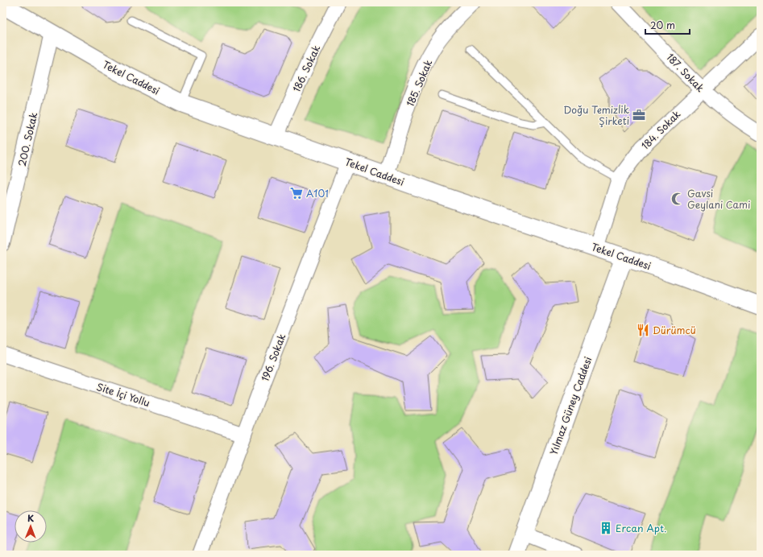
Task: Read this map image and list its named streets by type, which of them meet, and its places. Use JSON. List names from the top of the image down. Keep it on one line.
{"streets":{"street":["186. Sokak","187. Sokak","Tekel Caddesi","185. Sokak","184. Sokak","200. Sokak","196. Sokak","Site İçi Yollu","Yılmaz Güney Caddesi"]},"crossings":[["186. Sokak","Tekel Caddesi"],["187. Sokak","184. Sokak"],["Tekel Caddesi","185. Sokak"],["Tekel Caddesi","184. Sokak"],["Tekel Caddesi","200. Sokak"],["Tekel Caddesi","196. Sokak"],["Tekel Caddesi","Yılmaz Güney Caddesi"],["196. Sokak","Site İçi Yollu"]],"places":{"office":["Doğu Temizlik Şirketi"],"supermarket":["A101"],"mosque":["Gavsi Geylani Cami"],"restaurant":["Dürümcü"],"building":["Ercan Apt."]},"scale_bar":"20 m","north":"top"}
